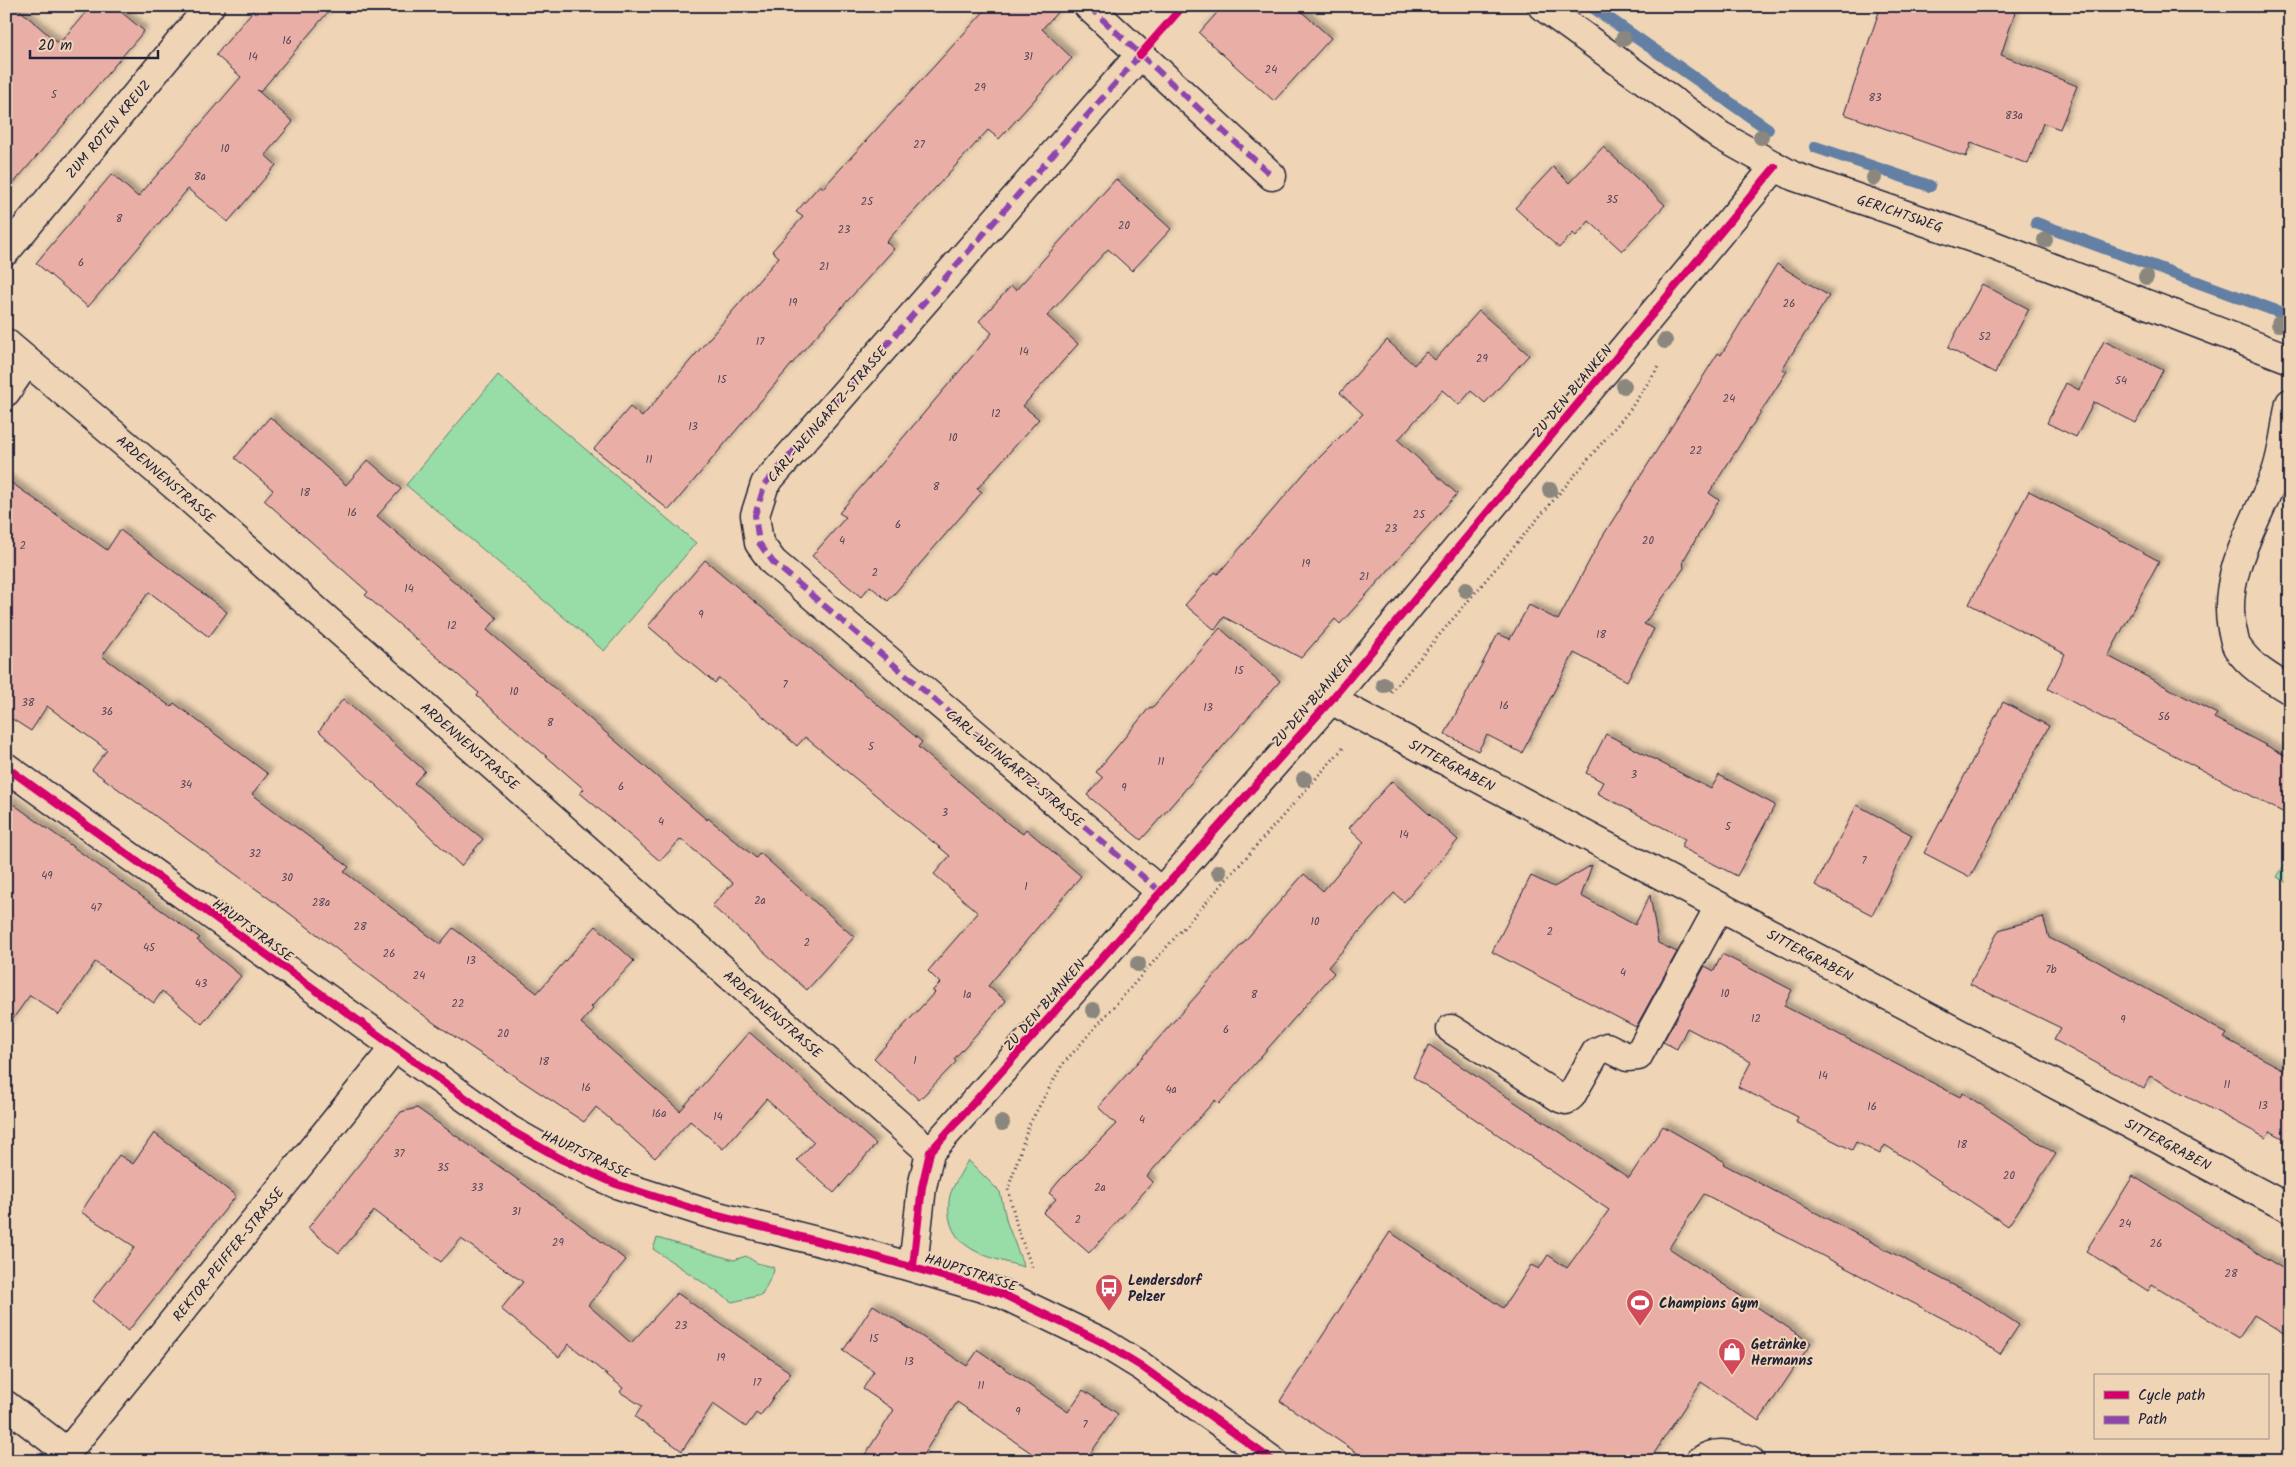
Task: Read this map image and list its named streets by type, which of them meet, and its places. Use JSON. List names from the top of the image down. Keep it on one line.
{"streets":{"street":["ZUM ROTEN KREUZ","GERICHTSWEG","ZU DEN BLANKEN","CARL-WEINGARTZ-STRASSE","ARDENNENSTRASSE","SITTERGRABEN","HAUPTSTRASSE","REKTOR-PEIFFER-STRASSE"]},"crossings":[["GERICHTSWEG","ZU DEN BLANKEN"],["ZU DEN BLANKEN","CARL-WEINGARTZ-STRASSE"],["ZU DEN BLANKEN","ARDENNENSTRASSE"],["ZU DEN BLANKEN","SITTERGRABEN"],["ZU DEN BLANKEN","HAUPTSTRASSE"],["HAUPTSTRASSE","REKTOR-PEIFFER-STRASSE"]],"places":{"bus stop":["Lendersdorf Pelzer"],"sports":["Champions Gym"],"shop":["Getränke Hermanns"]},"house_numbers":["16","14","31","24","29","5","83","83a","27","10","8a","35","25","8","20","23","6","21","19","26","52","17","14","29","15","54","24","12","13","10","22","11","8","18","16","25","6","23","4","20","2","19","2","21","14","9","12","18","15","7","10","38","16","13","36","56","8","5","11","3","34","6","9","3","4","5","14","32","7","49","30","1","2a","28a","47","10","28","2","2","45","26","13","7b","4","24","43","10","1a","8","22","12","9","6","20","1","18","14","11","16","4a","13","16","16a","14","4","18","37","35","20","33","2a","31","2","24","29","26","28","23","15","19","13","17","11","9","7"],"legend":["Cycle path","Path"],"scale_bar":"20 m"}
